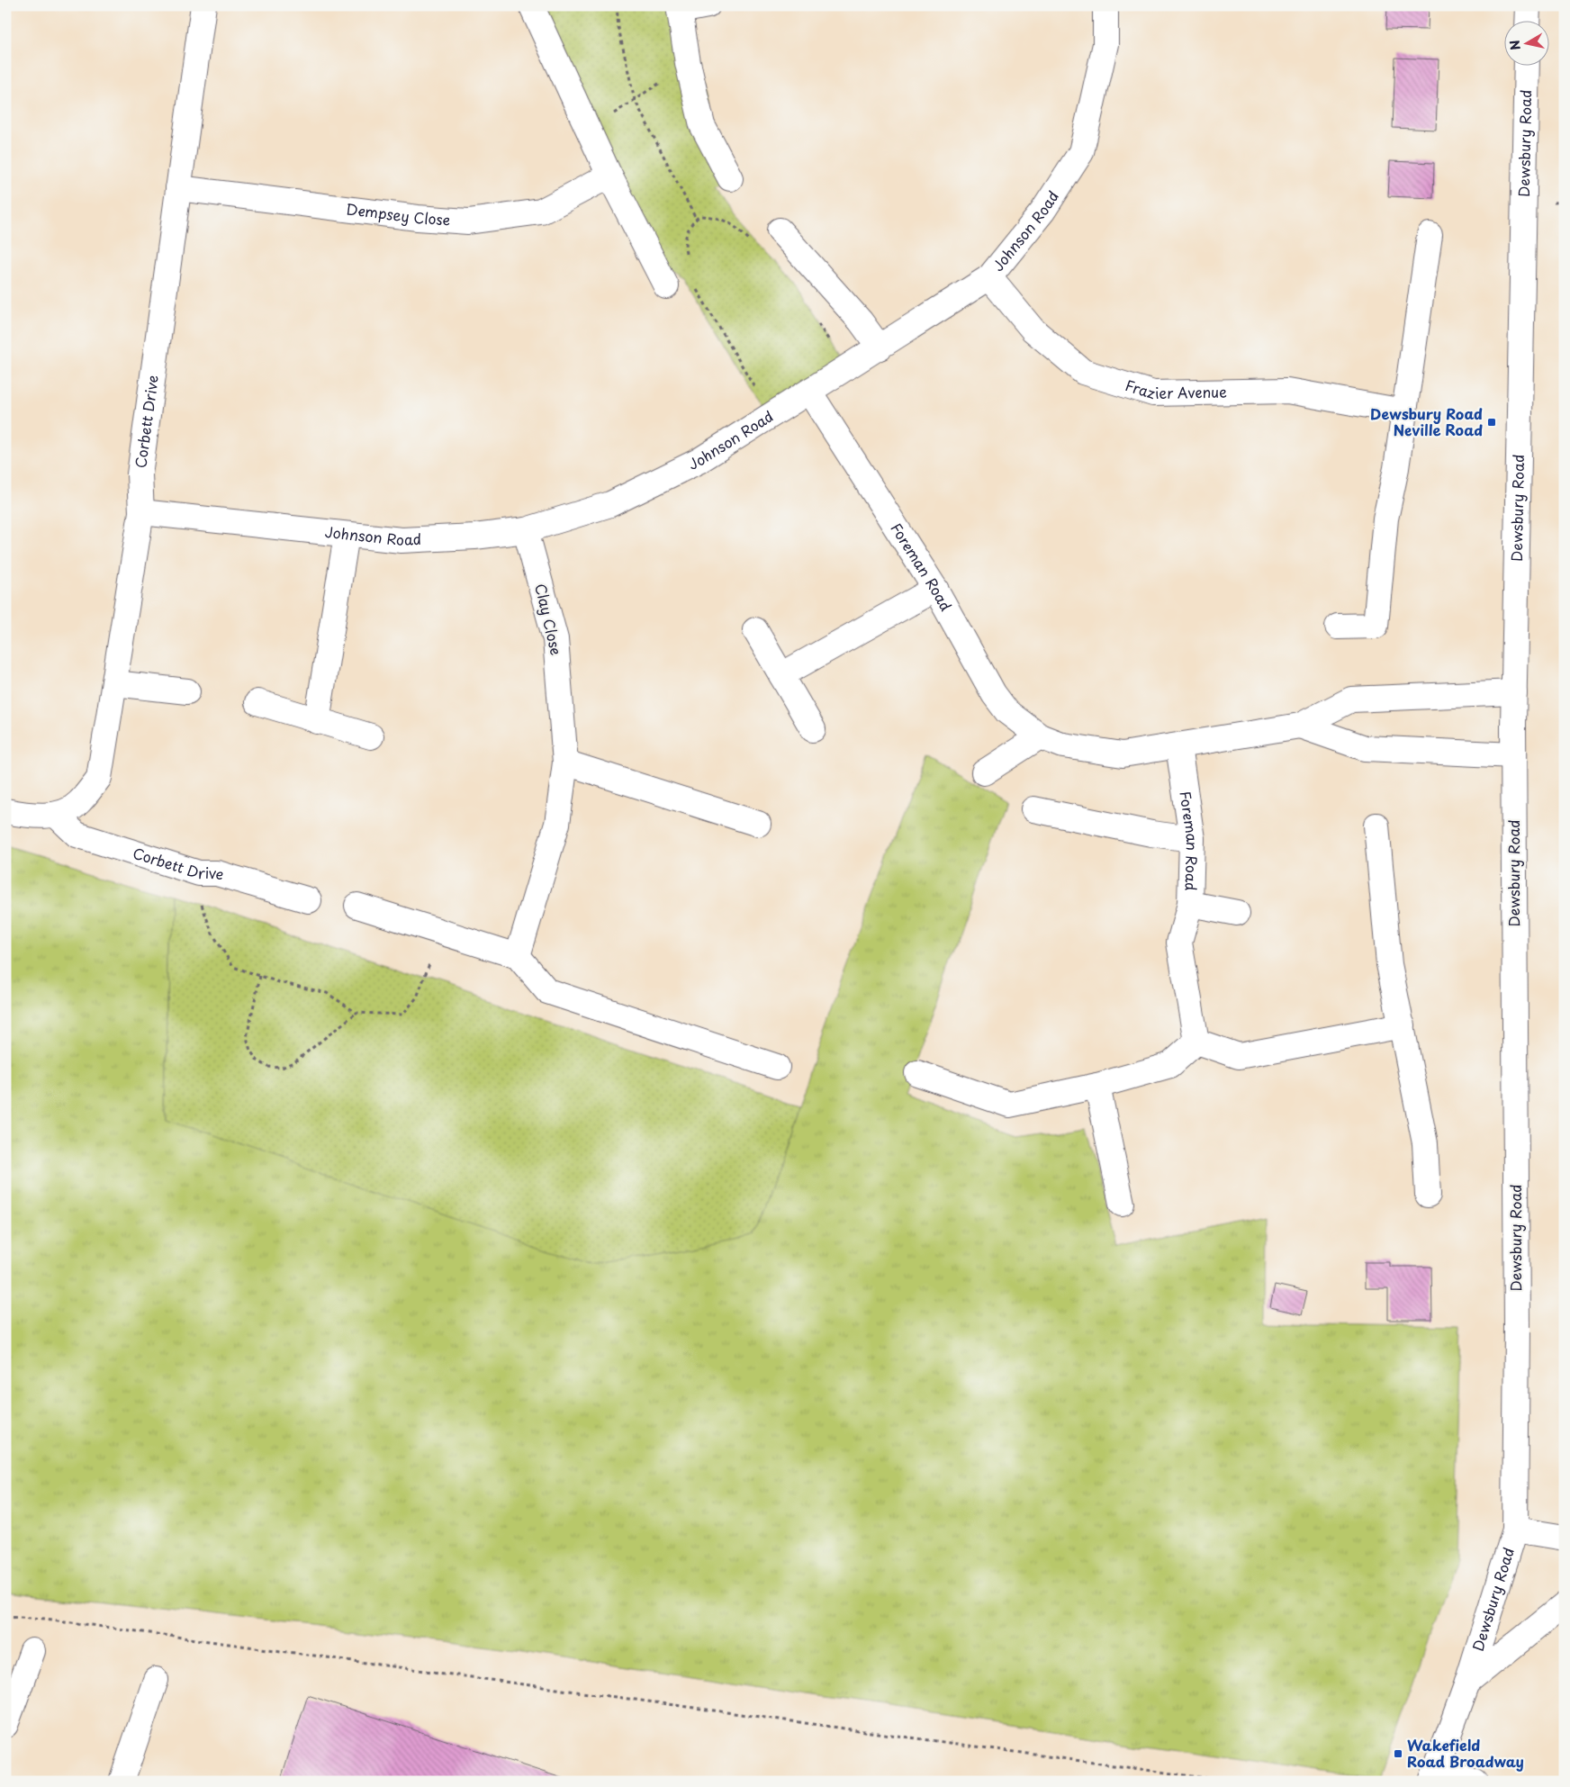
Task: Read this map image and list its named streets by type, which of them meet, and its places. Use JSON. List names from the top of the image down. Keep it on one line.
{"streets":{"main road":["Dewsbury Road","Dempsey Close","Johnson Road","Frazier Avenue","Corbett Drive","Foreman Road","Clay Close"]},"crossings":[["Dewsbury Road","Foreman Road"],["Dempsey Close","Corbett Drive"],["Johnson Road","Frazier Avenue"],["Johnson Road","Corbett Drive"],["Johnson Road","Foreman Road"],["Johnson Road","Clay Close"]],"places":{"transit":["Dewsbury Road Neville Road","Wakefield Road Broadway"]},"north":"left"}
